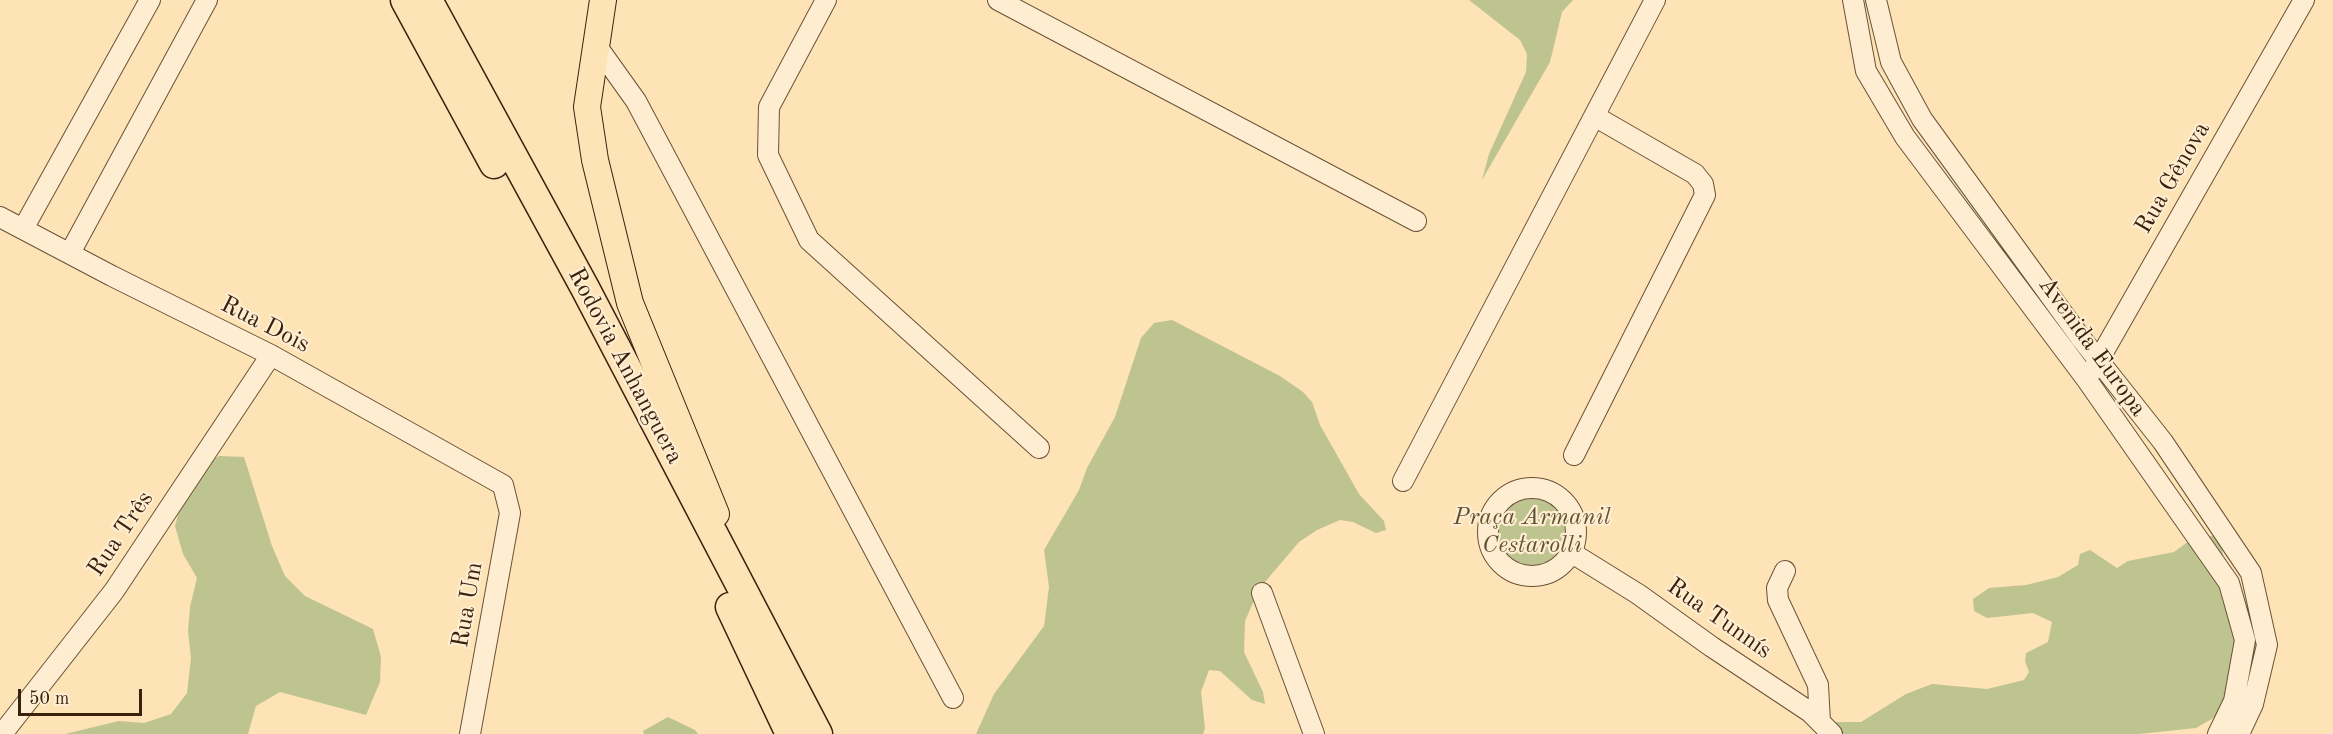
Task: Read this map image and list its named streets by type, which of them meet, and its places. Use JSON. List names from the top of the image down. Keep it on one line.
{"streets":{"highway":["Rodovia Anhanguera"],"street":["Rua Gênova","Rua Dois","Avenida Europa","Rua Três","Rua Um","Rua Tunnís"]},"crossings":[["Rua Gênova","Avenida Europa"],["Rua Dois","Rua Três"],["Rua Dois","Rua Um"]],"parks":["Praça Armanil Cestarolli"],"scale_bar":"50 m"}
